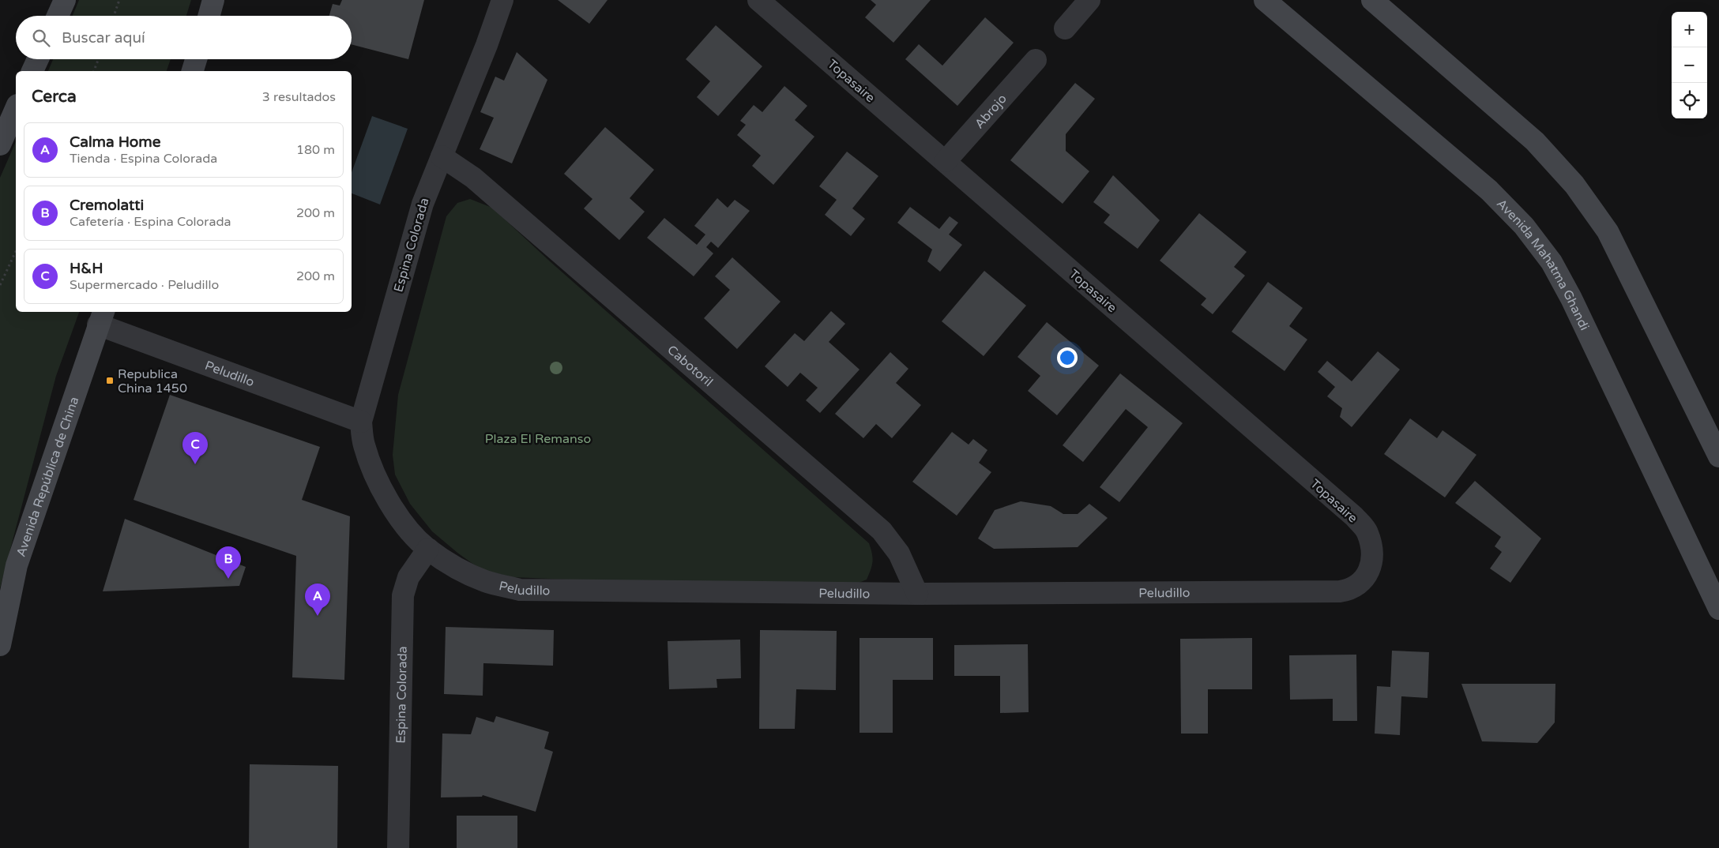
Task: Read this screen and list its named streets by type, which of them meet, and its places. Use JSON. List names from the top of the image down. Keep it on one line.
{"streets":{"main road":["Avenida Mahatma Ghandi","Avenida República de China"],"street":["Topasaire","Abrojo","Espina Colorada","Cabotoril","Peludillo"]},"crossings":[["Topasaire","Abrojo"],["Topasaire","Peludillo"],["Espina Colorada","Cabotoril"],["Espina Colorada","Peludillo"],["Cabotoril","Peludillo"],["Peludillo","Avenida República de China"]],"parks":["Plaza El Remanso"],"places":{"transit":["Republica China 1450"]},"page":{"map_buttons":["+","−"],"search":"Buscar aquí","heading":["Cerca","3 resultados"],"list":[{"mark":"A","name":"Calma Home","note":"Tienda · Espina Colorada","value":"180 m"},{"mark":"B","name":"Cremolatti","note":"Cafetería · Espina Colorada","value":"200 m"},{"mark":"C","name":"H&H","note":"Supermercado · Peludillo","value":"200 m"}],"pins":["C","B","A"]}}
